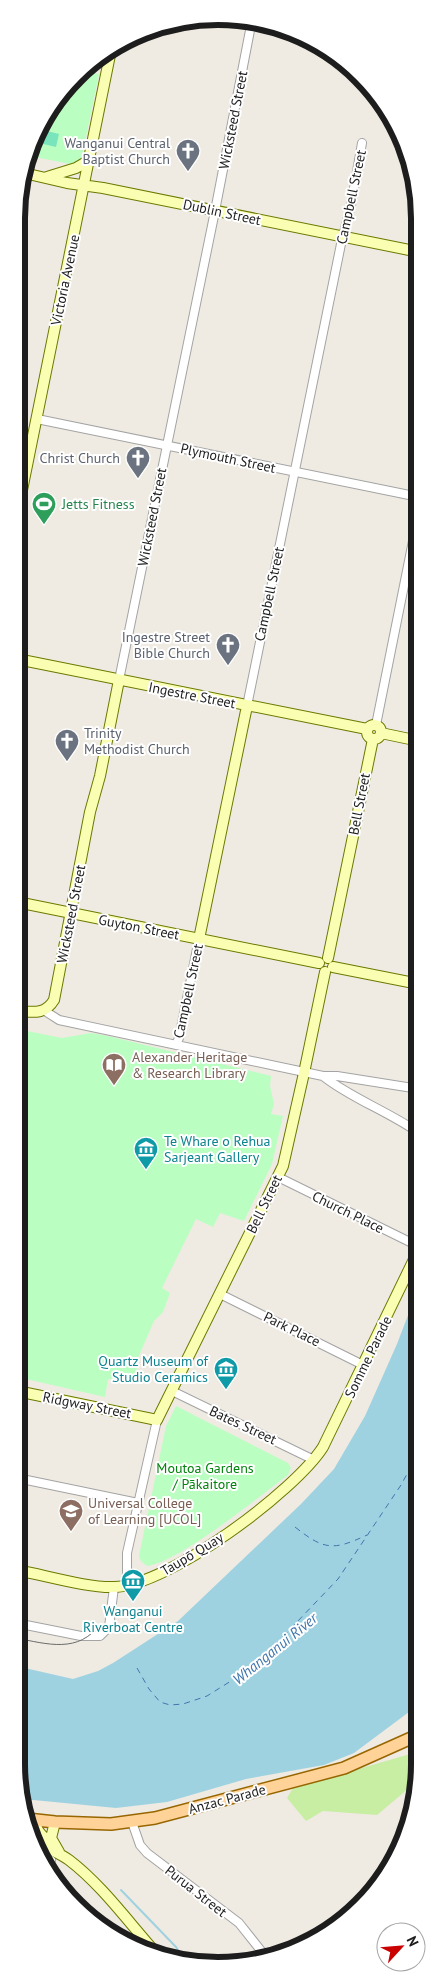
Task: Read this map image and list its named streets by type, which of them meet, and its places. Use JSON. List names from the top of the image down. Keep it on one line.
{"streets":{"main road":["Anzac Parade"],"street":["Wicksteed Street","Campbell Street","Dublin Street","Victoria Avenue","Plymouth Street","Ingestre Street","Bell Street","Guyton Street","Church Place","Park Place","Somme Parade","Ridgway Street","Bates Street","Taupō Quay","Purua Street"]},"crossings":[["Wicksteed Street","Dublin Street"],["Wicksteed Street","Plymouth Street"],["Wicksteed Street","Ingestre Street"],["Wicksteed Street","Guyton Street"],["Campbell Street","Dublin Street"],["Campbell Street","Plymouth Street"],["Campbell Street","Ingestre Street"],["Campbell Street","Guyton Street"],["Dublin Street","Victoria Avenue"],["Victoria Avenue","Plymouth Street"],["Ingestre Street","Bell Street"],["Bell Street","Guyton Street"],["Bell Street","Church Place"],["Bell Street","Park Place"],["Bell Street","Ridgway Street"],["Bell Street","Bates Street"],["Park Place","Somme Parade"],["Somme Parade","Bates Street"],["Somme Parade","Taupō Quay"],["Bates Street","Taupō Quay"],["Anzac Parade","Purua Street"]],"water":["Whanganui River"],"parks":["Moutoa Gardens / Pākaitore"],"places":{"church":["Wanganui Central Baptist Church","Christ Church","Ingestre Street Bible Church","Trinity Methodist Church"],"sports":["Jetts Fitness"],"library":["Alexander Heritage & Research Library"],"museum":["Te Whare o Rehua Sarjeant Gallery","Quartz Museum of Studio Ceramics","Wanganui Riverboat Centre"],"school or university":["Universal College of Learning [UCOL]"]},"north":"top right"}
